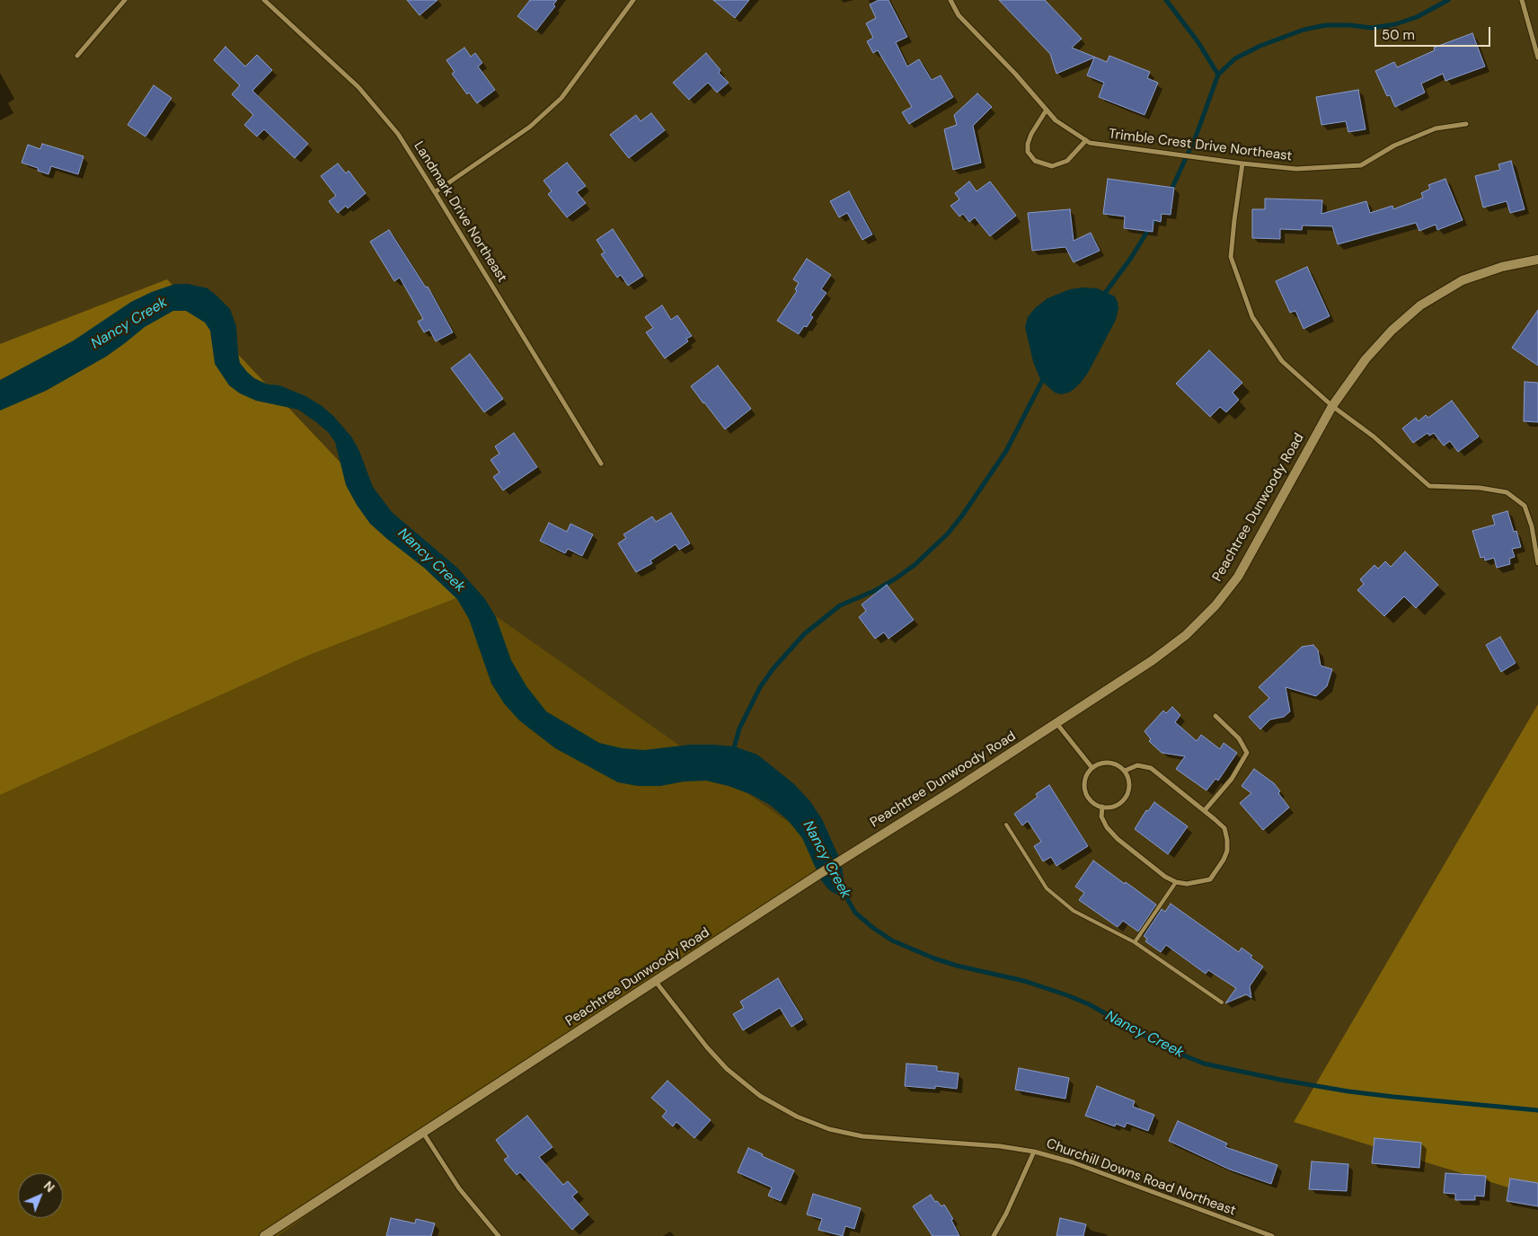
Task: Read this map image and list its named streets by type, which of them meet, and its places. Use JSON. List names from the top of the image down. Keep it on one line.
{"streets":{"main road":["Peachtree Dunwoody Road"],"street":["Trimble Crest Drive Northeast","Landmark Drive Northeast","Churchill Downs Road Northeast"]},"crossings":[["Peachtree Dunwoody Road","Churchill Downs Road Northeast"]],"water":["Nancy Creek"],"scale_bar":"50 m","north":"top right"}
